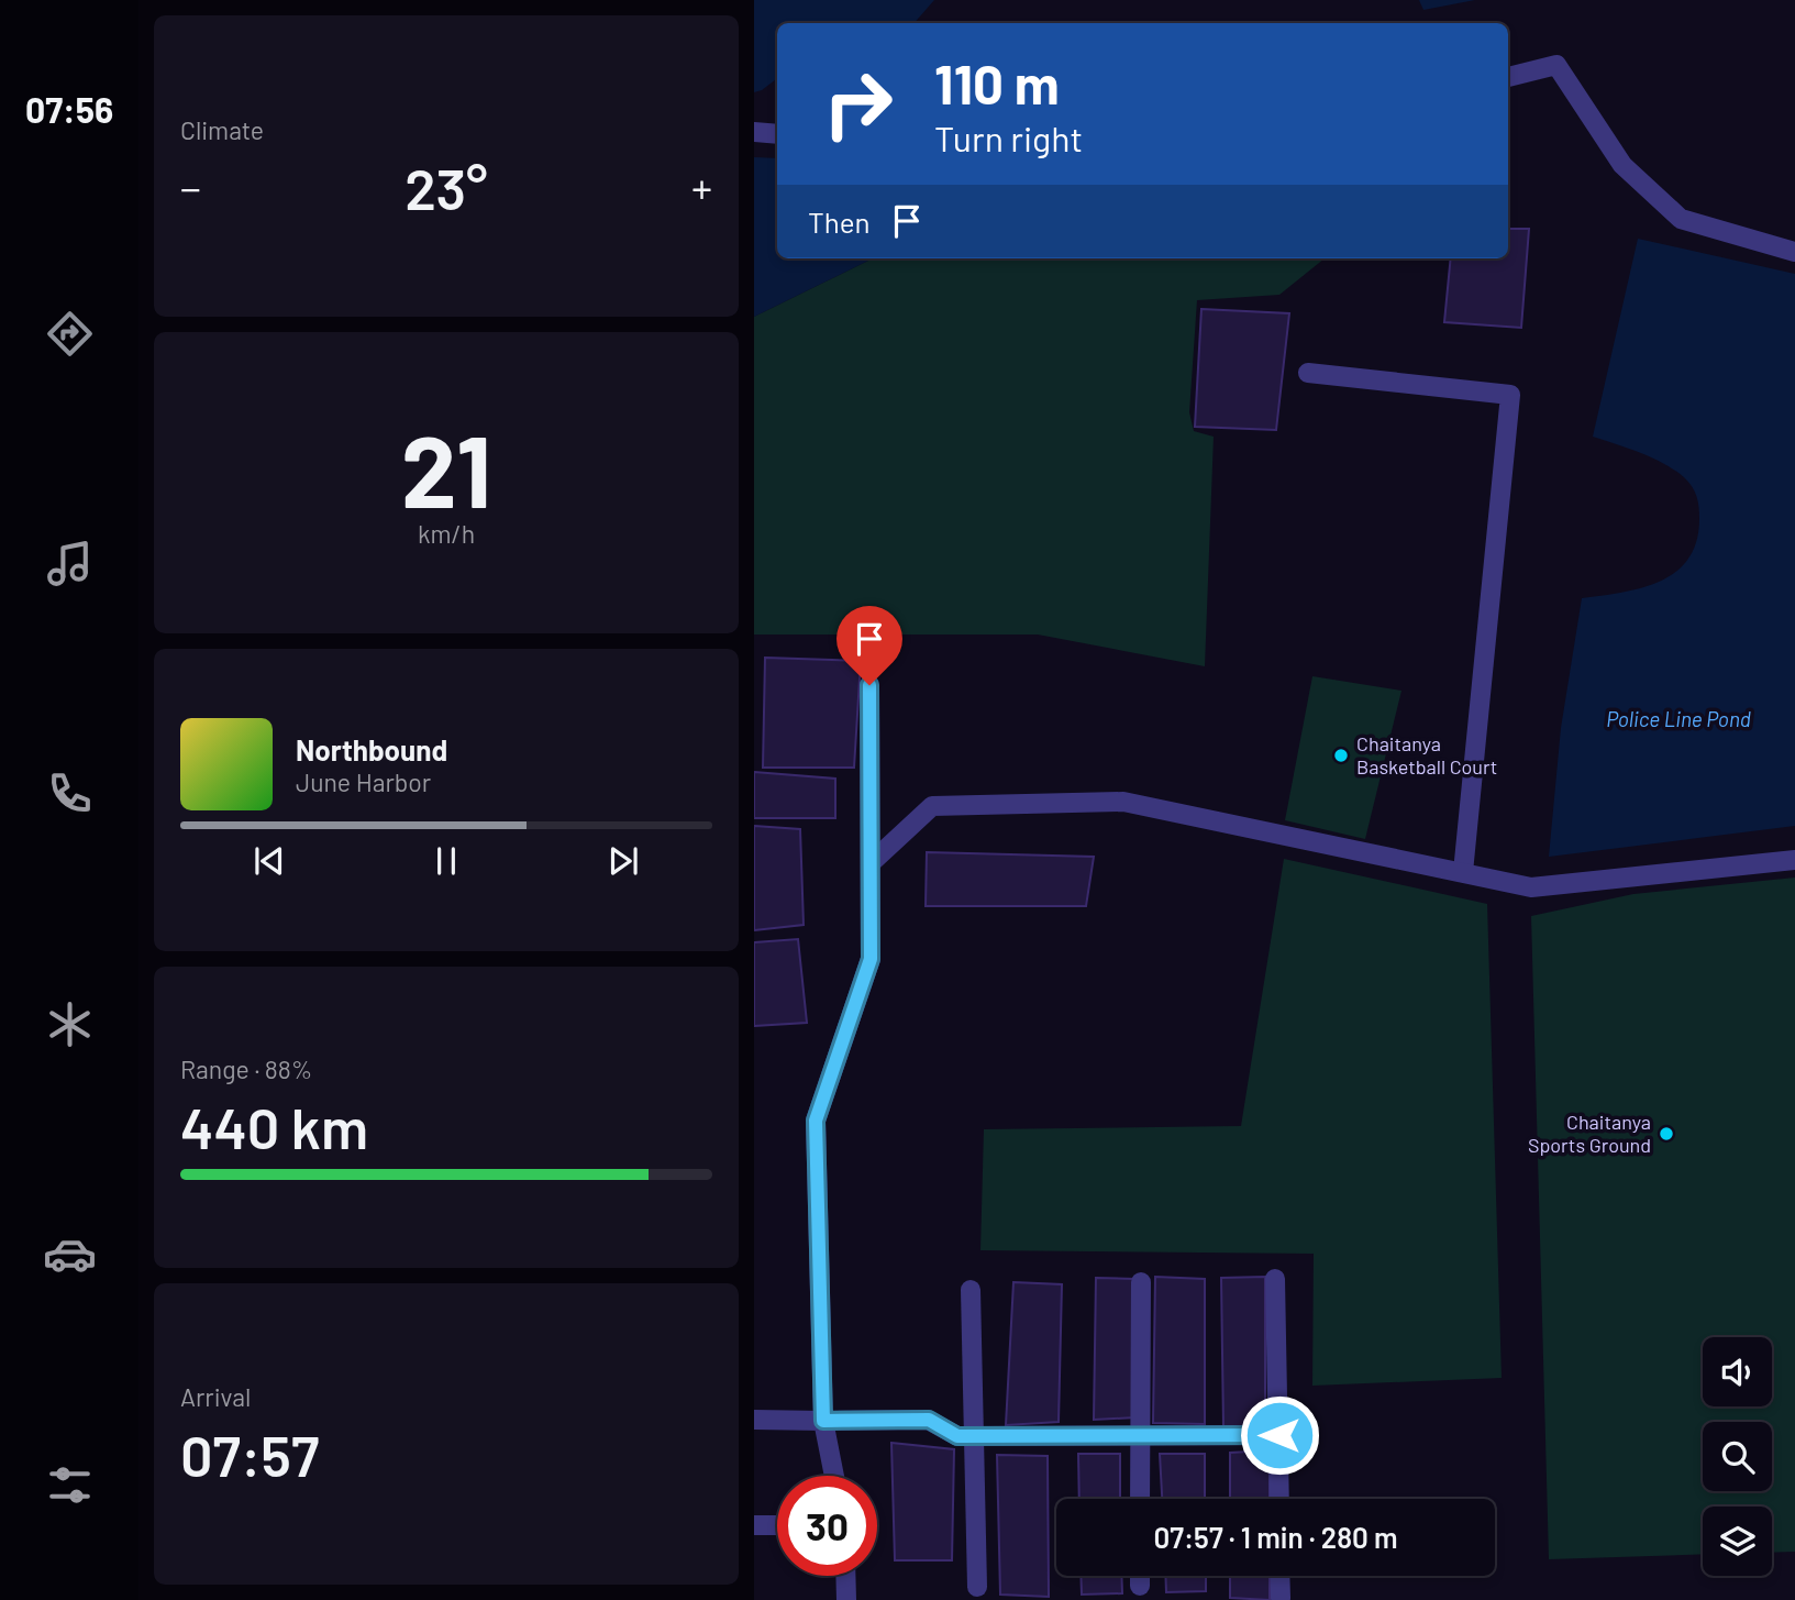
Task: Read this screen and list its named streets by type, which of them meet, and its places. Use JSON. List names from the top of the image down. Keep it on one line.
{"water":["Police Line Pond"],"places":["Chaitanya Basketball Court","Chaitanya Sports Ground"],"page":{"tabs":"07:56","tile":["Climate",["21","km/h"],["Range · 88%","440 km"],["Arrival","07:57"]],"turn":["110 m","Turn right"],"heat":["−","23°","+"],"then":"Then","song":["Northbound","June Harbor"],"limit":"30","trip":"07:57 · 1 min · 280 m"}}
